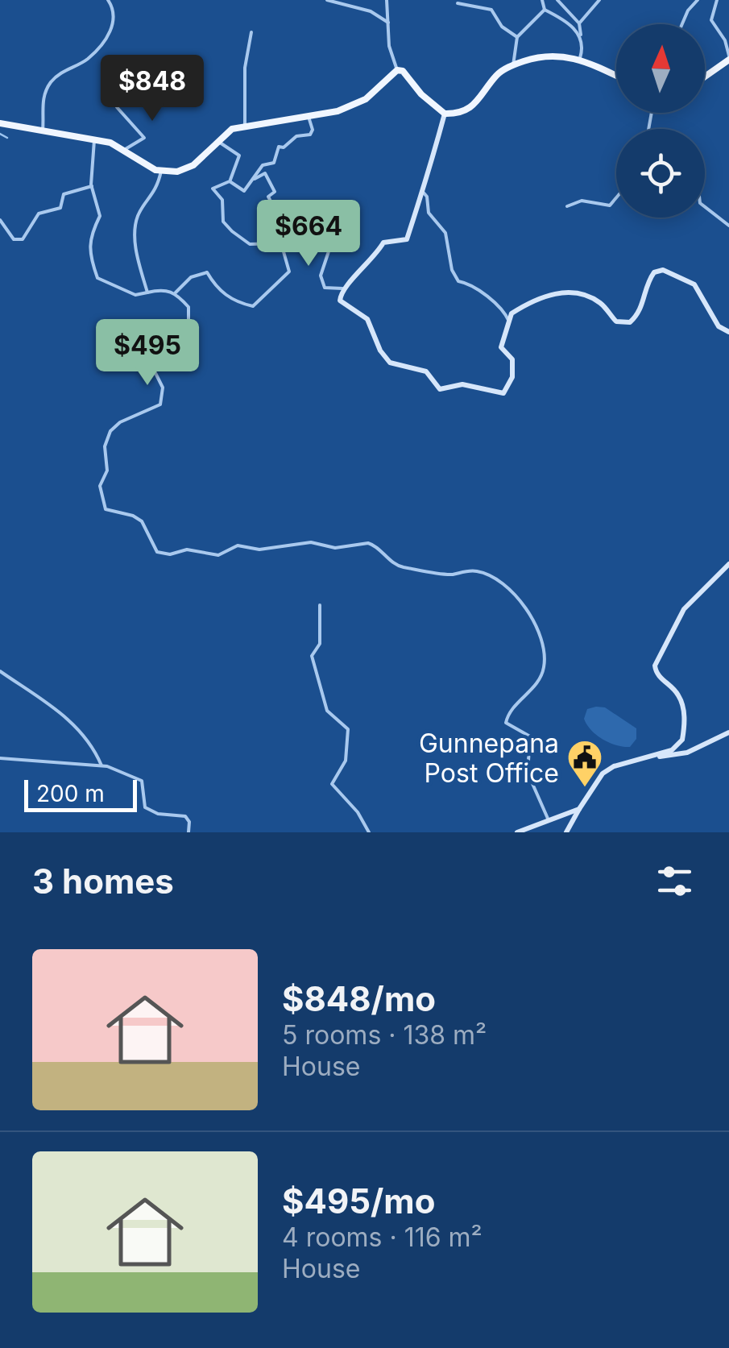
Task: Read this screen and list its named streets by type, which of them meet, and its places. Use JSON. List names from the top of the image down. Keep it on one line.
{"places":{"public building":["Gunnepana Post Office"]},"scale_bar":"200 m","north":"top","page":{"price":["$848","$664","$495"],"scale":"200 m","heading":"3 homes","list":[{"name":"$848/mo","note":"5 rooms · 138 m² · House"},{"name":"$495/mo","note":"4 rooms · 116 m² · House"}]}}
